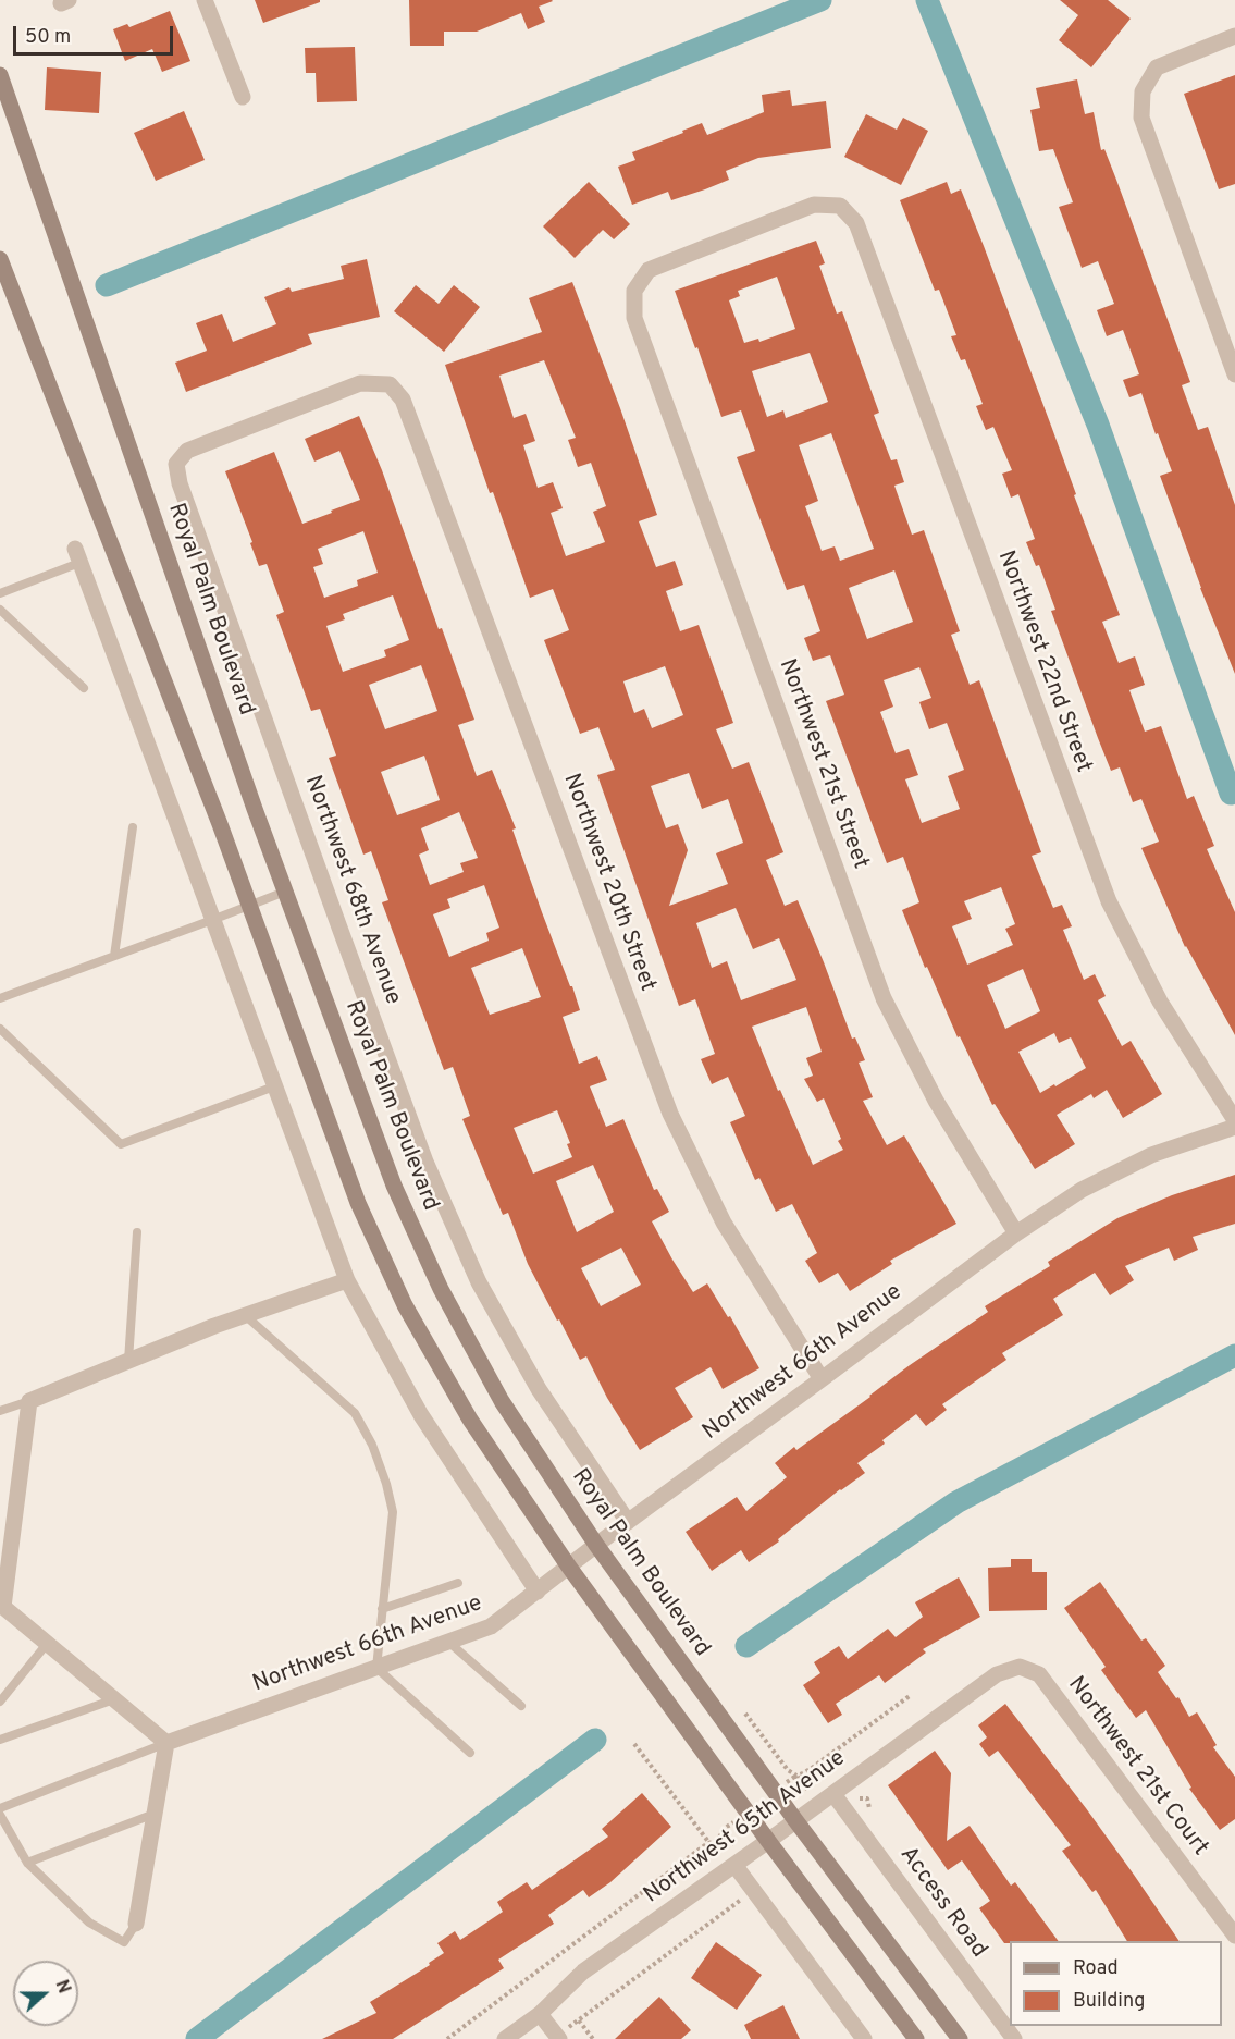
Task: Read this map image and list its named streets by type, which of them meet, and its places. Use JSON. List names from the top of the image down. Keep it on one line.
{"streets":{"main road":["Royal Palm Boulevard"],"street":["Northwest 22nd Street","Northwest 21st Street","Northwest 20th Street","Northwest 68th Avenue","Northwest 66th Avenue","Northwest 21st Court","Northwest 65th Avenue","Access Road"]},"crossings":[["Royal Palm Boulevard","Northwest 66th Avenue"],["Royal Palm Boulevard","Northwest 65th Avenue"],["Northwest 22nd Street","Northwest 21st Street"],["Northwest 21st Street","Northwest 66th Avenue"],["Northwest 20th Street","Northwest 68th Avenue"],["Northwest 20th Street","Northwest 66th Avenue"],["Northwest 68th Avenue","Northwest 66th Avenue"],["Northwest 21st Court","Northwest 65th Avenue"],["Northwest 65th Avenue","Access Road"]],"legend":["Road","Building"],"scale_bar":"50 m","north":"right"}
